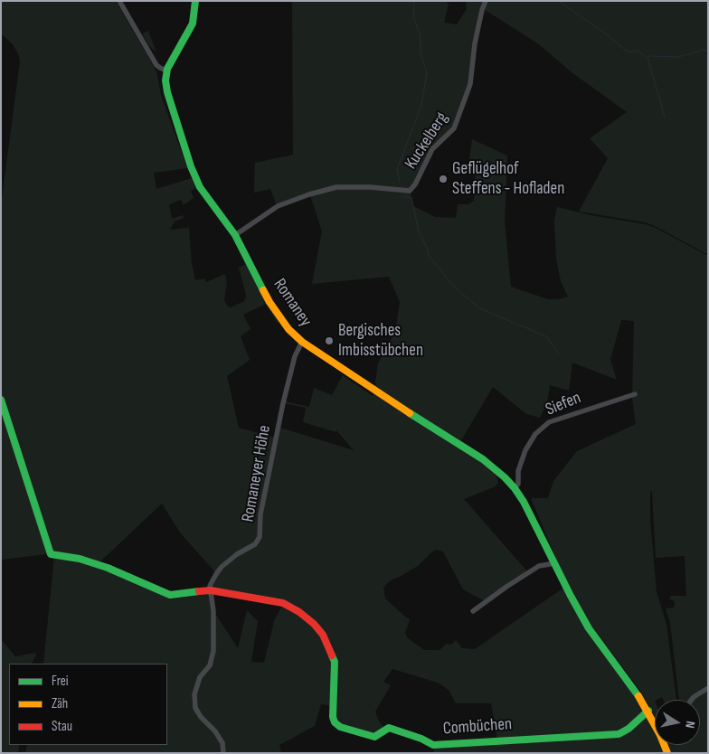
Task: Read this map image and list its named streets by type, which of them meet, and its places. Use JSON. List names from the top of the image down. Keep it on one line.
{"streets":{"main road":["Romaney","Combüchen"],"street":["Kuckelberg","Siefen","Romaneyer Höhe"]},"crossings":[["Kuckelberg","Romaney"],["Romaney","Siefen"],["Romaney","Romaneyer Höhe"],["Romaney","Combüchen"],["Romaneyer Höhe","Combüchen"]],"places":["Geflügelhof Steffens - Hofladen","Bergisches Imbisstübchen"],"legend":["Frei","Zäh","Stau"],"north":"right"}
